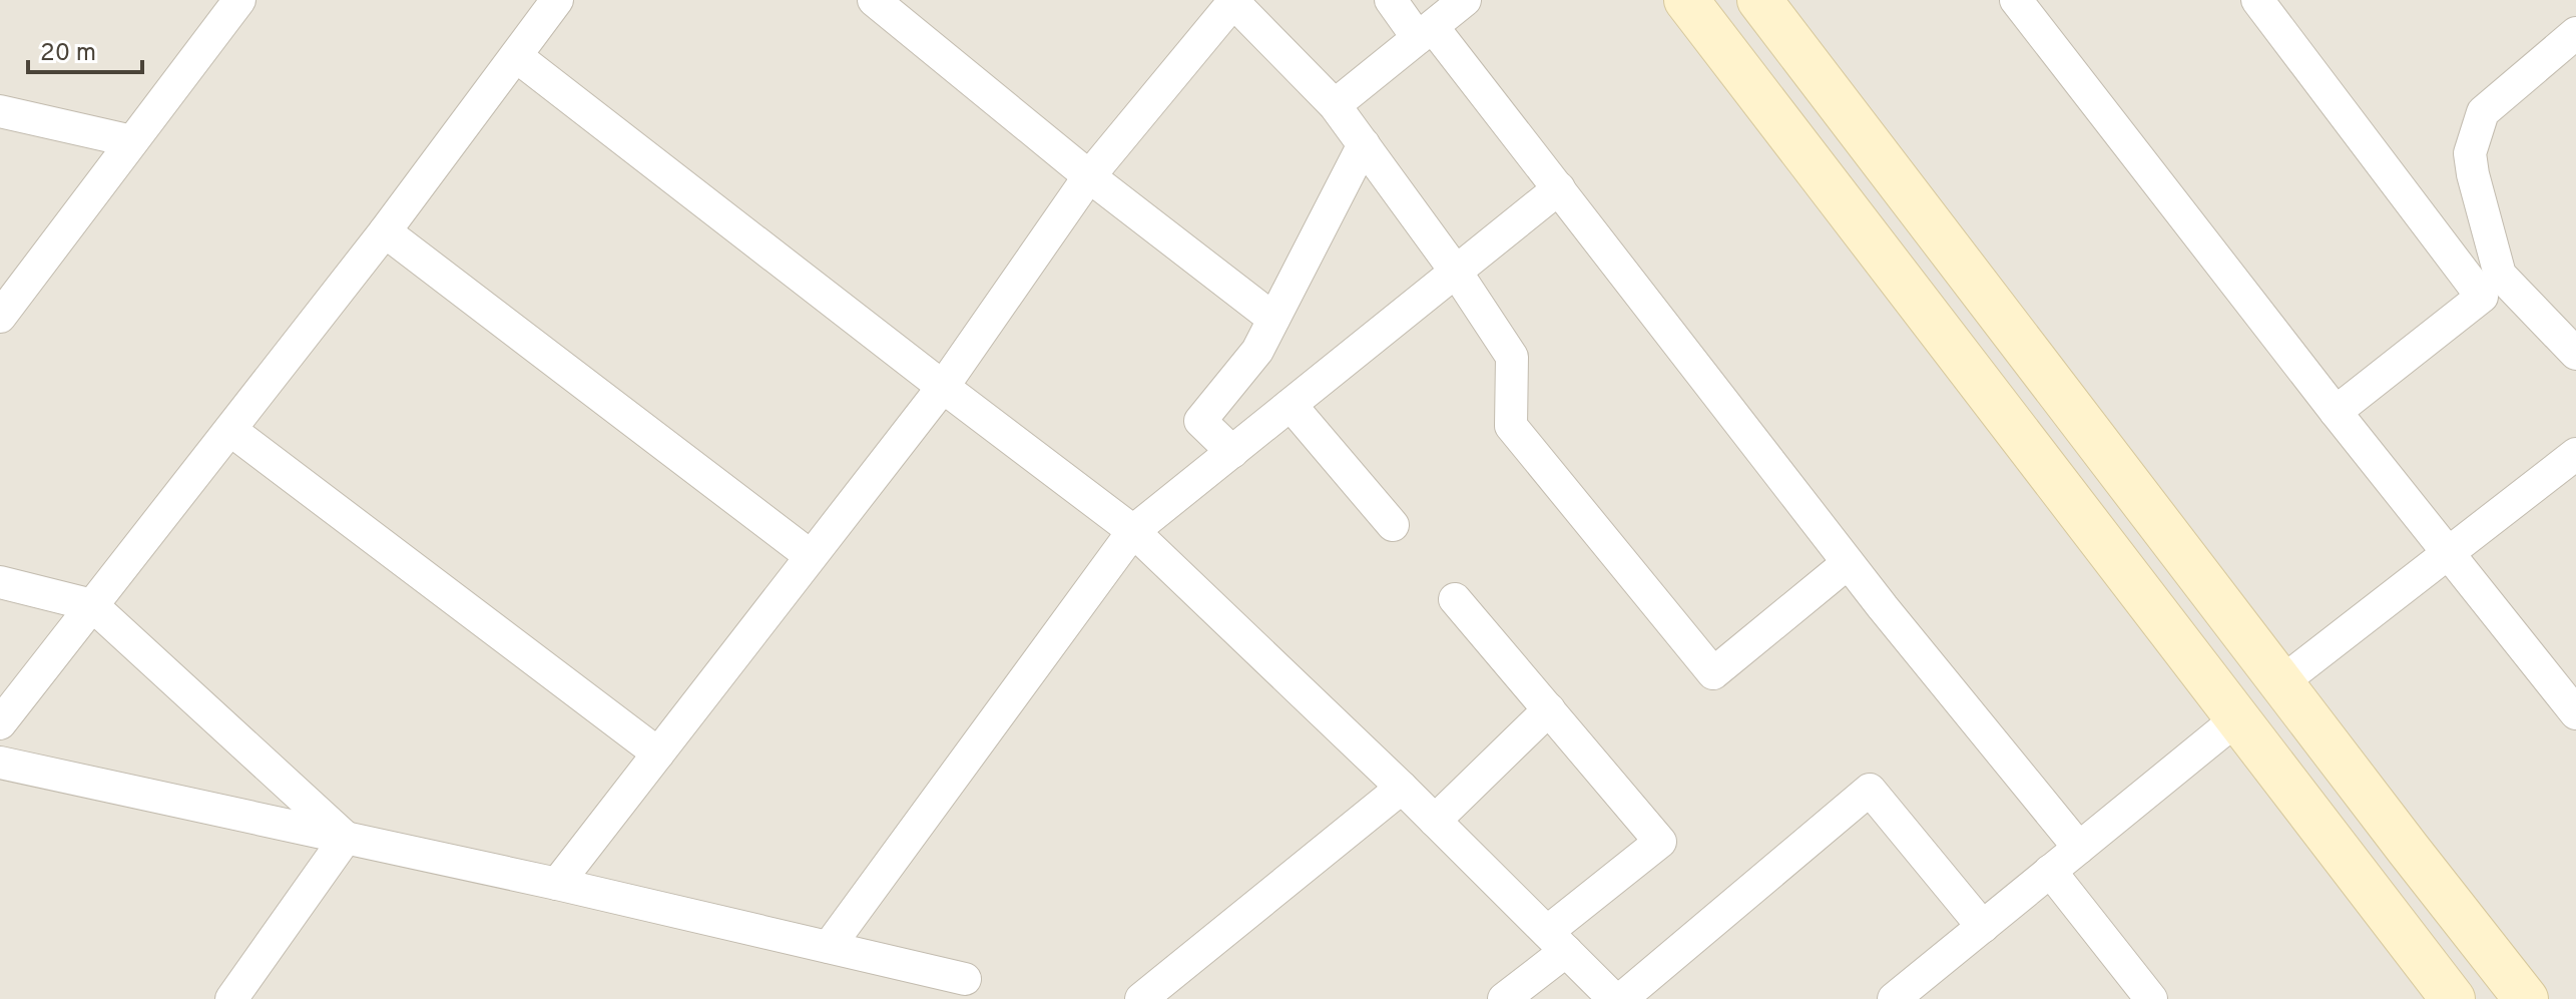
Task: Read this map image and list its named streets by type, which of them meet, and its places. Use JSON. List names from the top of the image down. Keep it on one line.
{"scale_bar":"20 m"}
